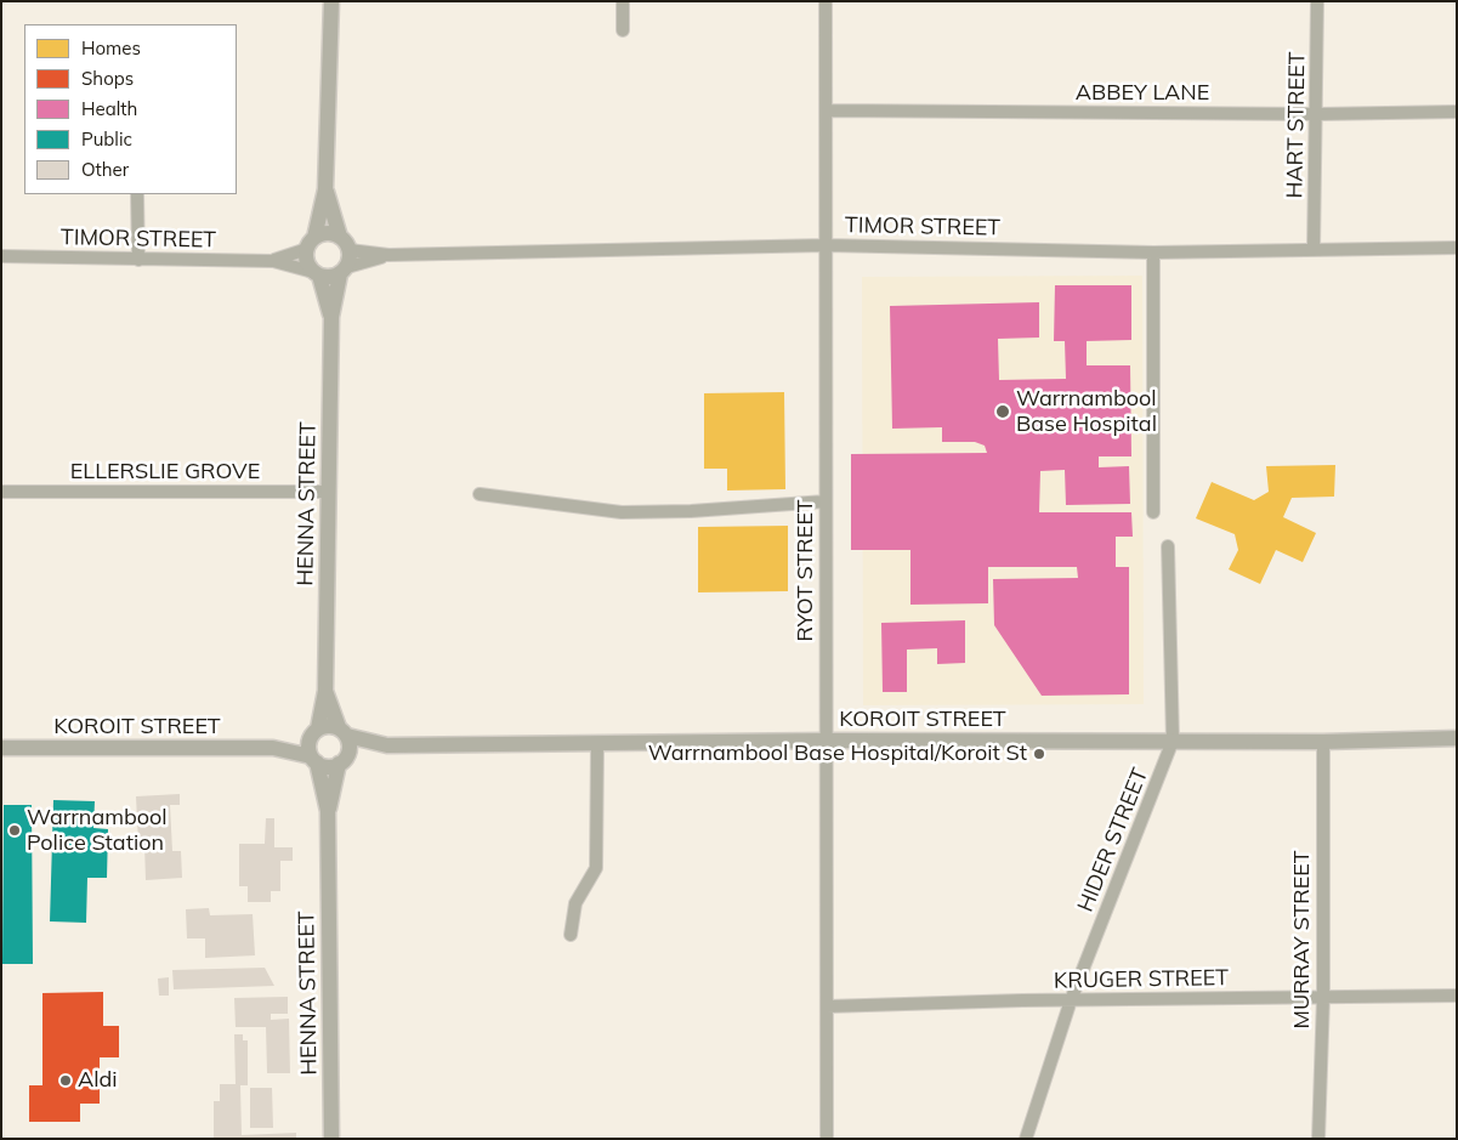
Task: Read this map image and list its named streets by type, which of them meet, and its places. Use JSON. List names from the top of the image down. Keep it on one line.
{"streets":{"street":["ABBEY LANE","HART STREET","TIMOR STREET","ELLERSLIE GROVE","HENNA STREET","RYOT STREET","KOROIT STREET","HIDER STREET","MURRAY STREET","KRUGER STREET"]},"crossings":[["ABBEY LANE","HART STREET"],["ABBEY LANE","RYOT STREET"],["HART STREET","TIMOR STREET"],["TIMOR STREET","HENNA STREET"],["TIMOR STREET","RYOT STREET"],["ELLERSLIE GROVE","HENNA STREET"],["HENNA STREET","KOROIT STREET"],["RYOT STREET","KOROIT STREET"],["RYOT STREET","KRUGER STREET"],["KOROIT STREET","HIDER STREET"],["KOROIT STREET","MURRAY STREET"],["HIDER STREET","KRUGER STREET"],["MURRAY STREET","KRUGER STREET"]],"places":["Warrnambool Base Hospital","Warrnambool Base Hospital/Koroit St","Warrnambool Police Station","Aldi"],"legend":["Homes","Shops","Health","Public","Other"]}
